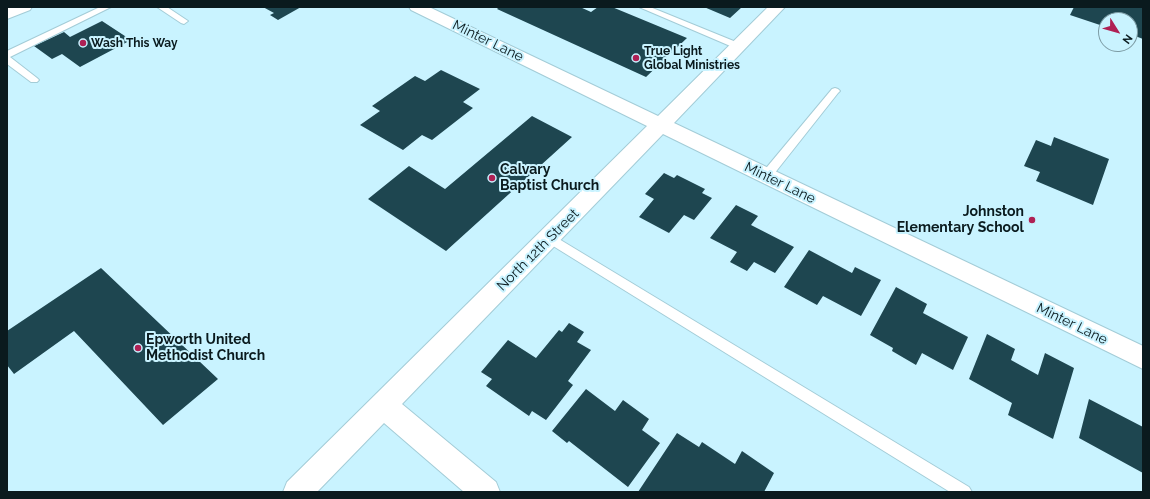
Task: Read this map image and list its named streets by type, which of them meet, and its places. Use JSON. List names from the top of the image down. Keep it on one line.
{"streets":{"street":["Minter Lane","North 12th Street"]},"crossings":[["Minter Lane","North 12th Street"]],"places":["Wash This Way","True Light Global Ministries","Calvary Baptist Church","Johnston Elementary School","Epworth United Methodist Church"],"north":"bottom right"}
